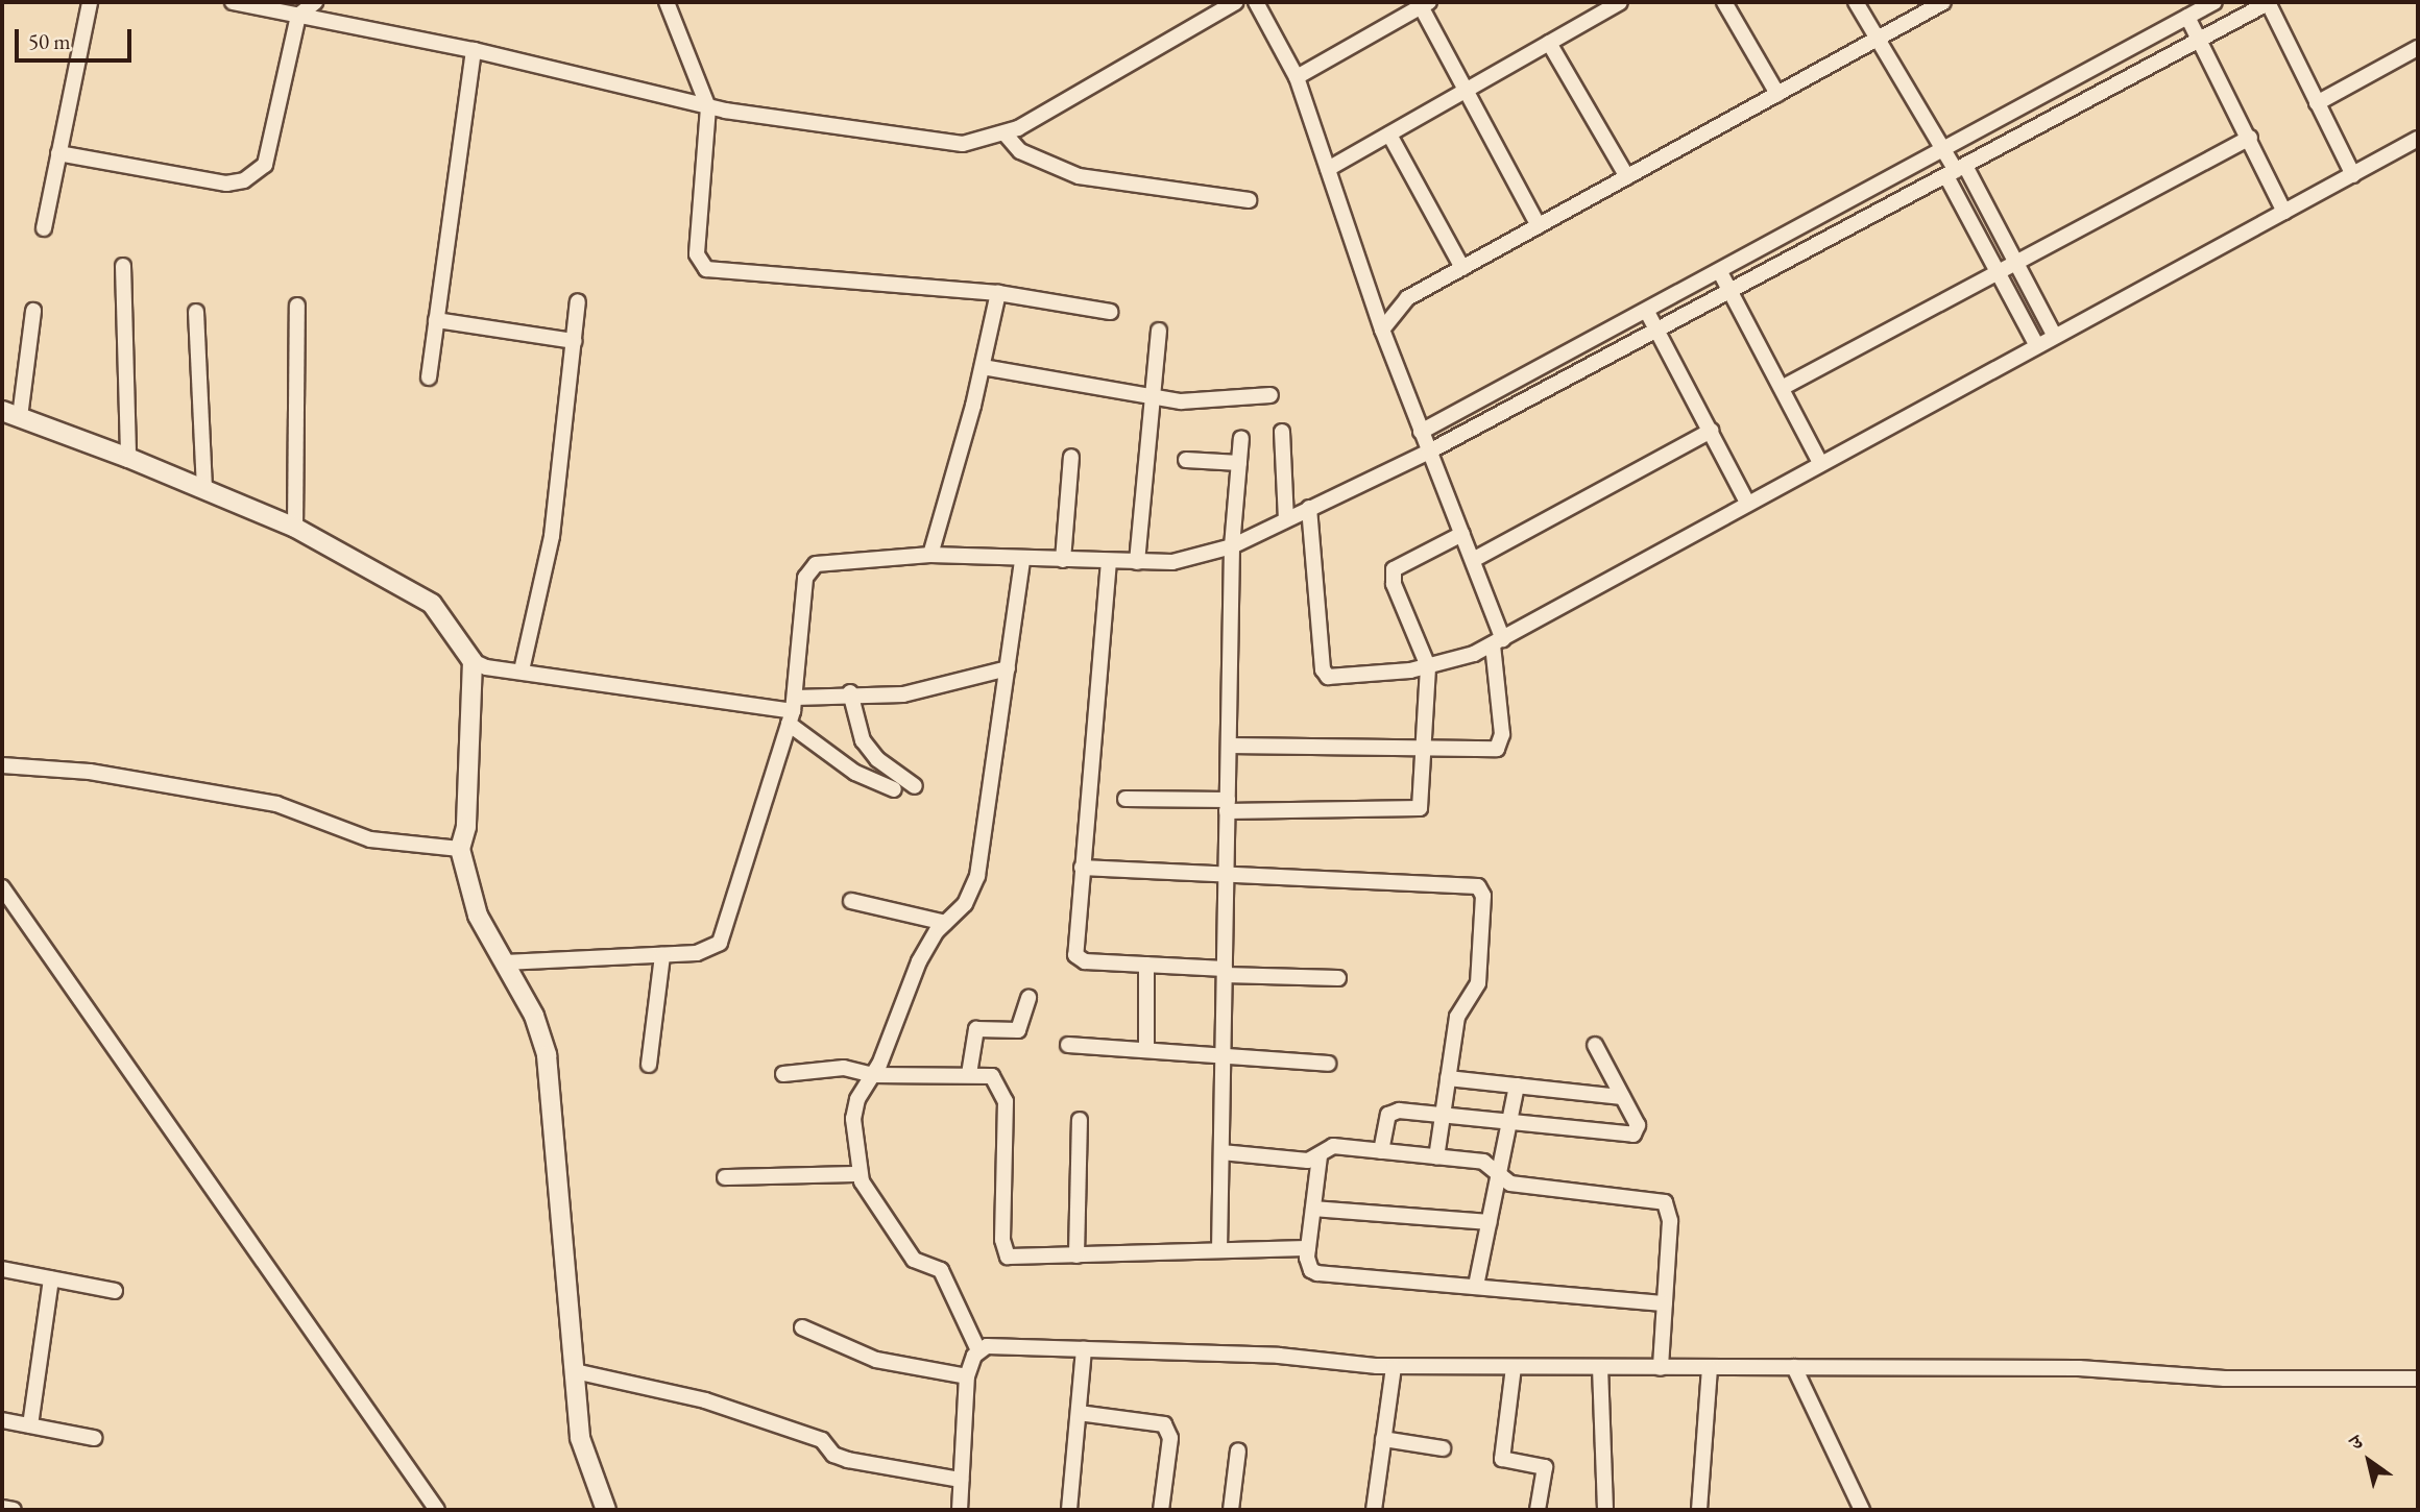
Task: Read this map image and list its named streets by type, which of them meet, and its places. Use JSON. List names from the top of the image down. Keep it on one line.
{"scale_bar":"50 m","north":"top left"}
